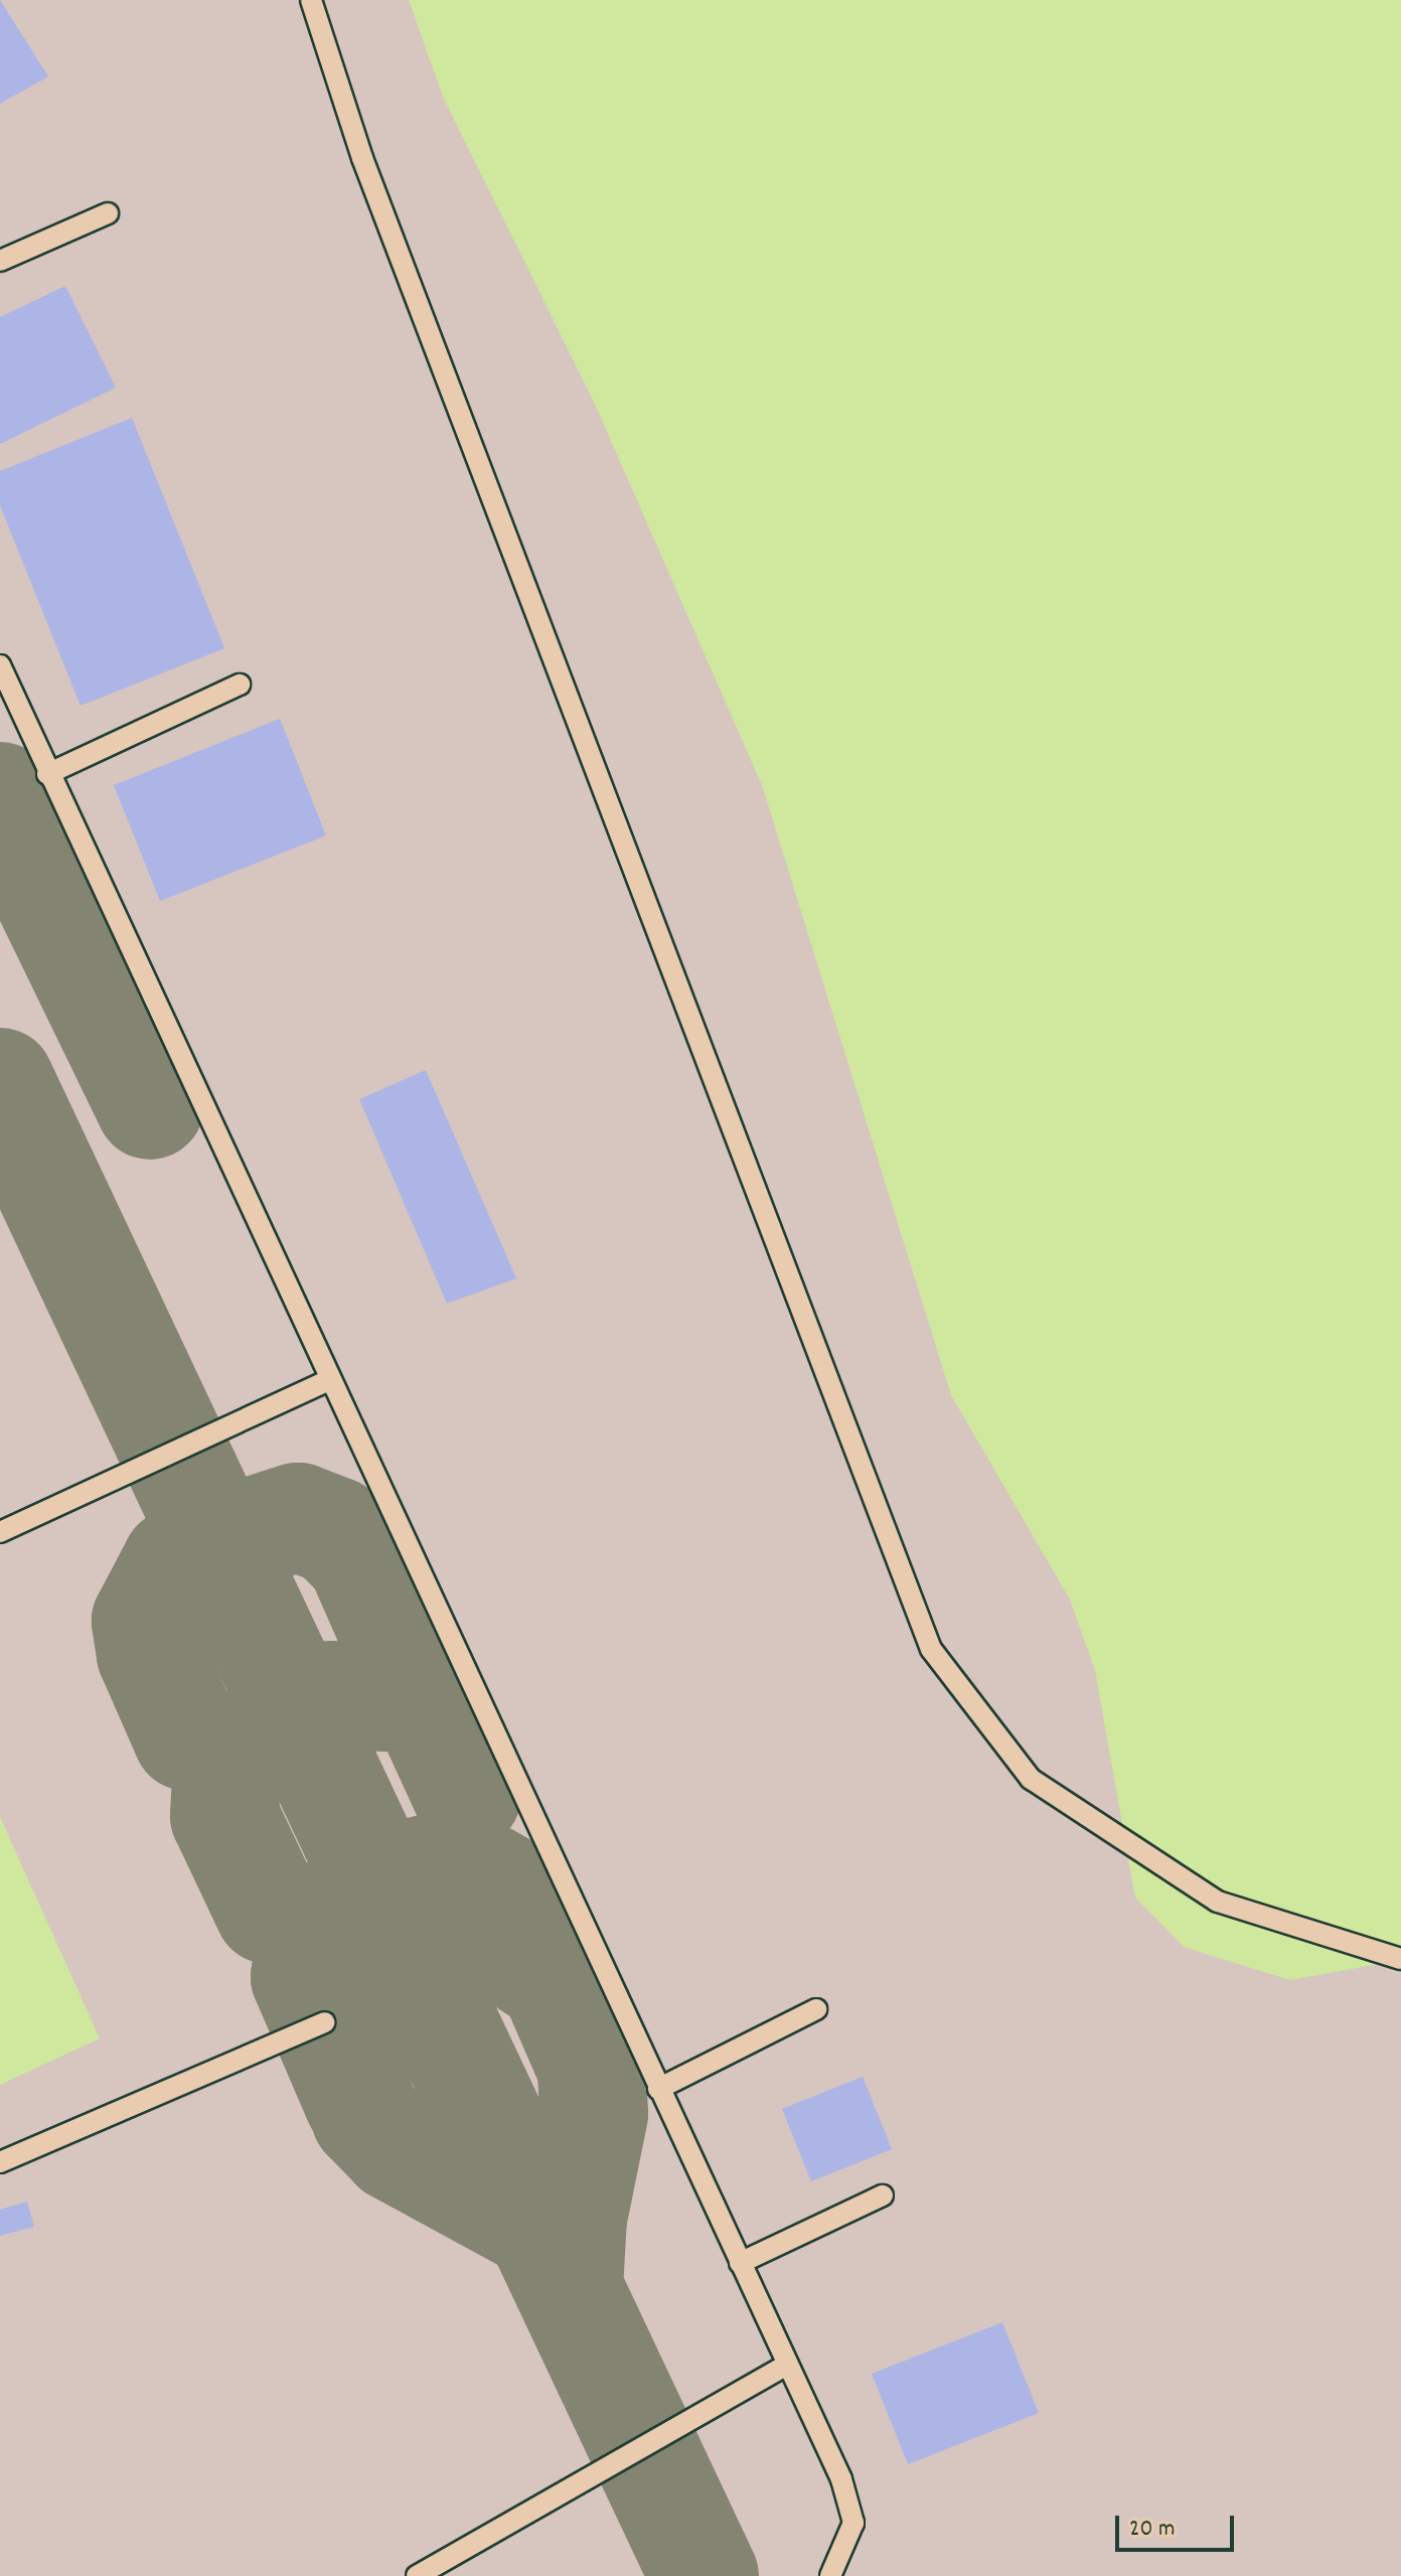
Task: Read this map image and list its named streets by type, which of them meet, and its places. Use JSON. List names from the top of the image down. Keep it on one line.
{"scale_bar":"20 m"}
